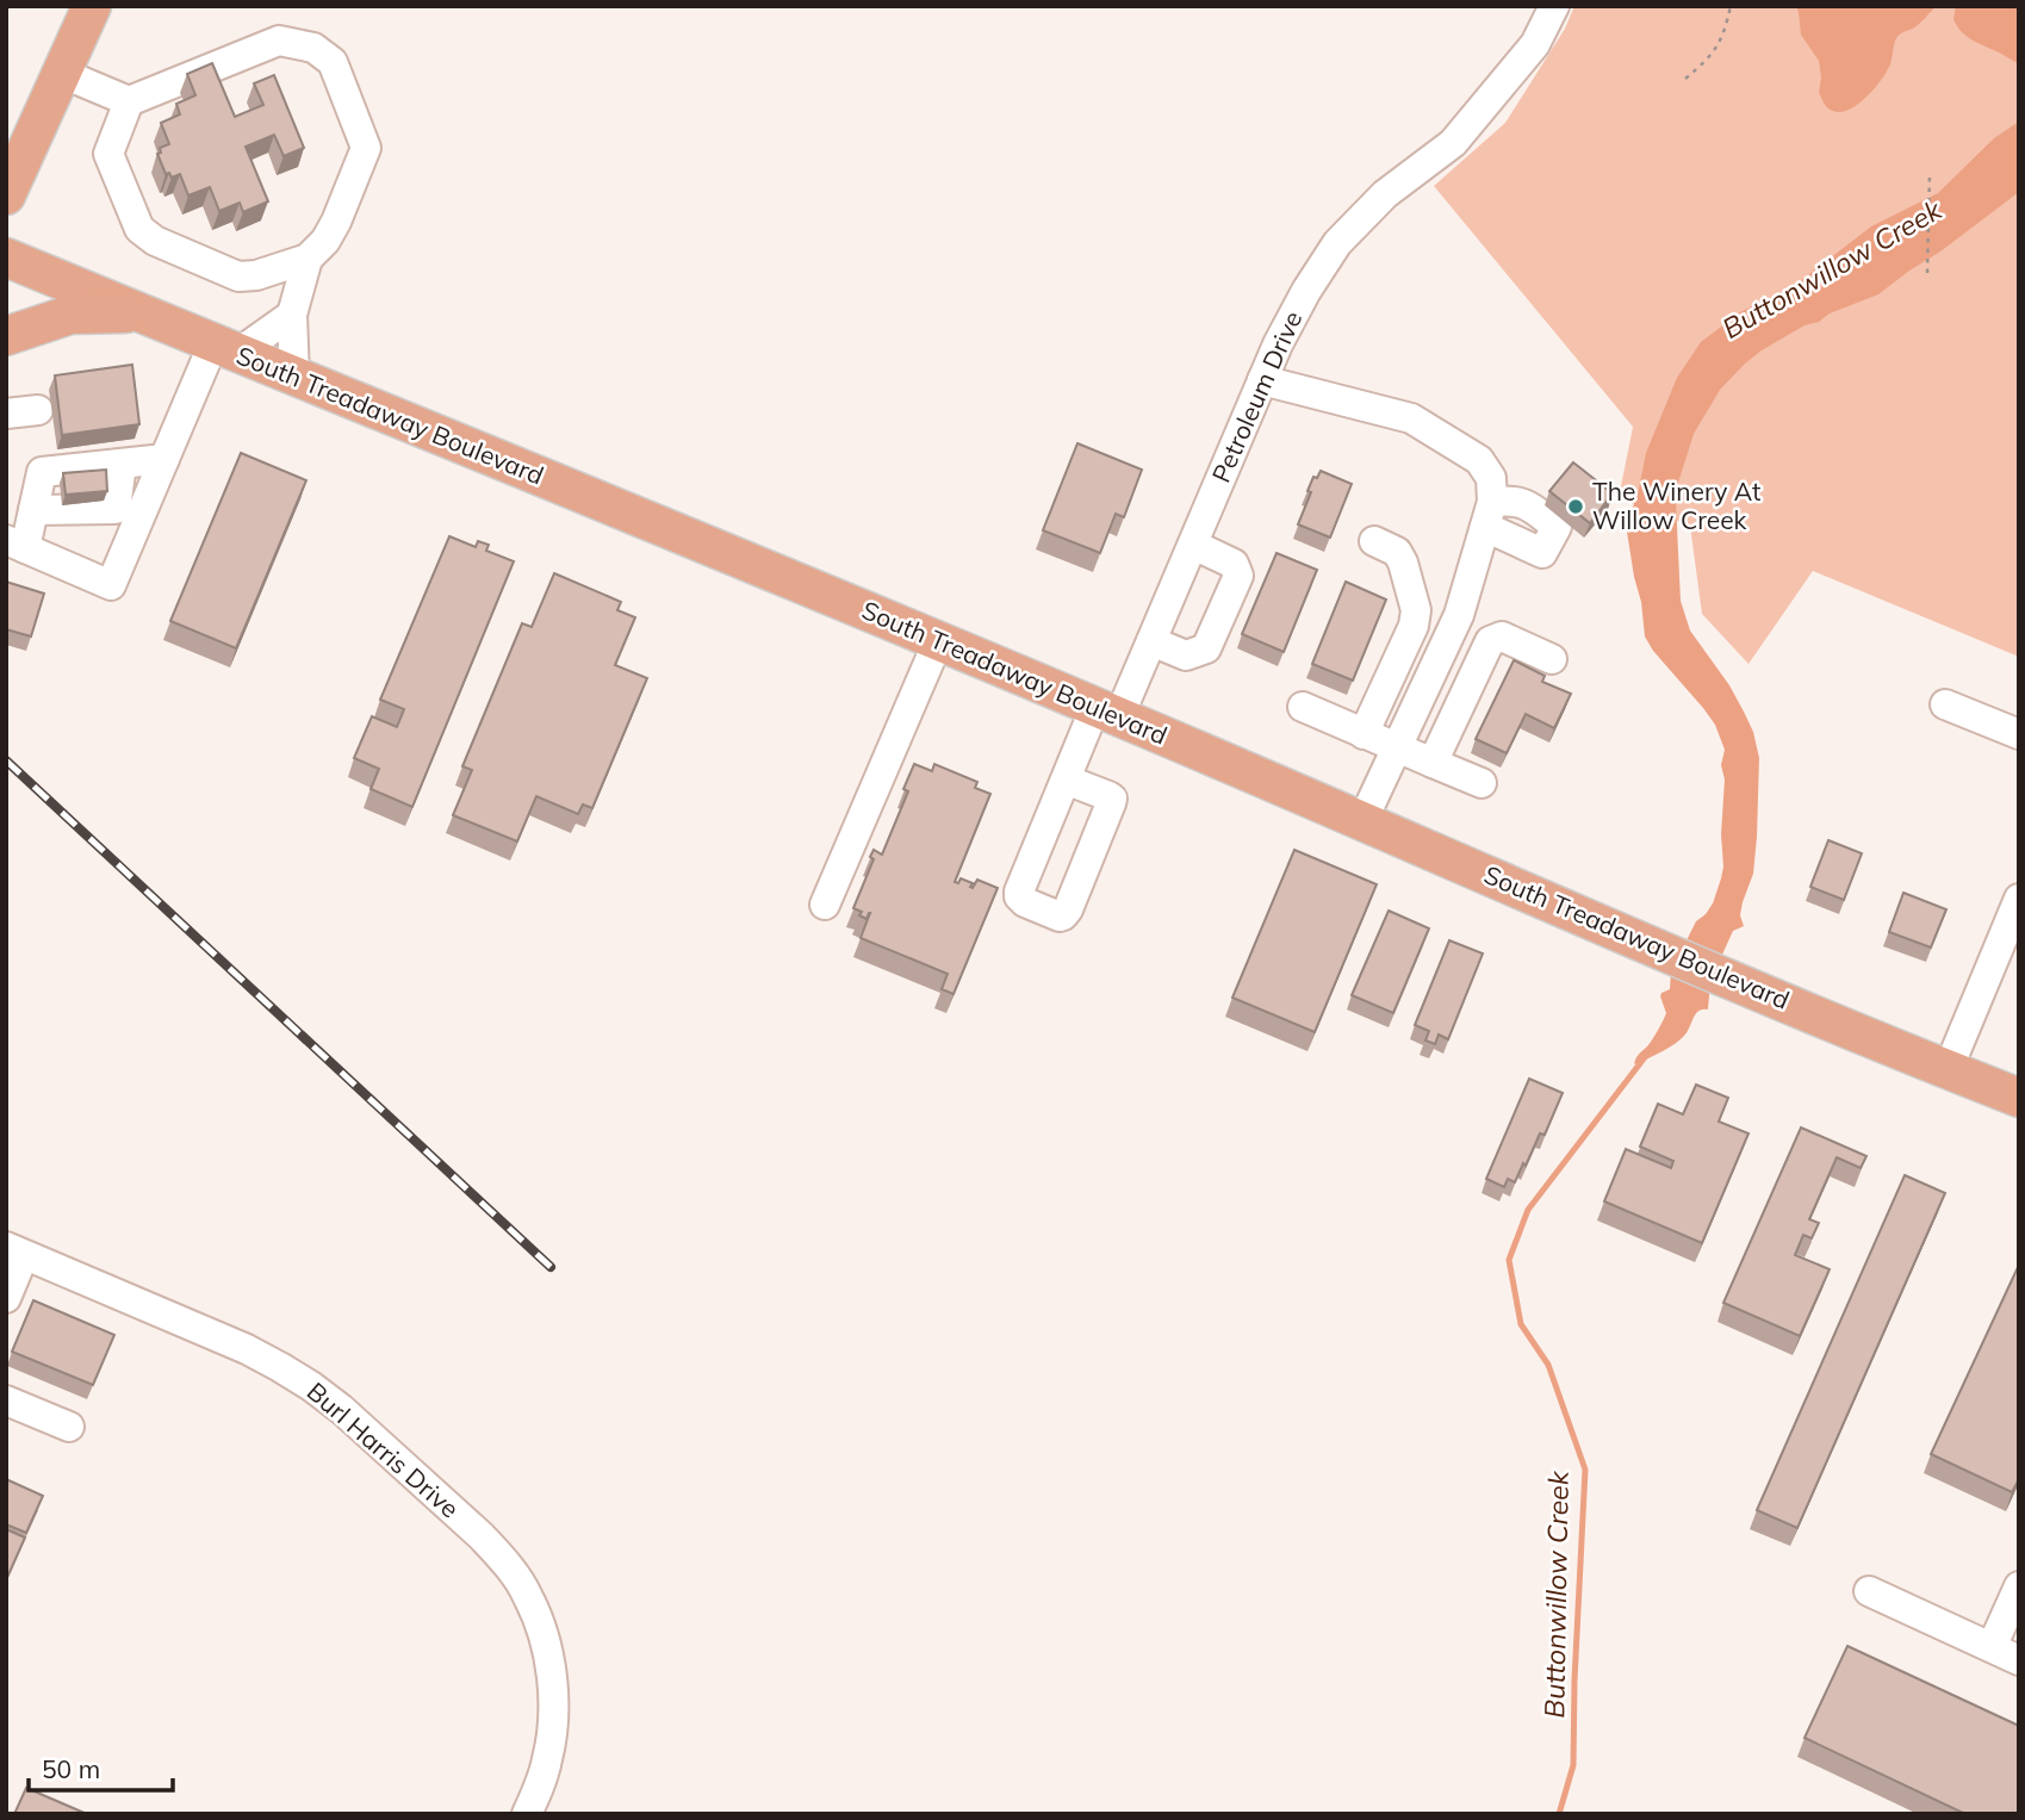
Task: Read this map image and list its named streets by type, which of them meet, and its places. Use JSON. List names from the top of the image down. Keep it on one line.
{"streets":{"main road":["South Treadaway Boulevard"],"street":["Petroleum Drive","Burl Harris Drive"]},"crossings":[["Petroleum Drive","South Treadaway Boulevard"]],"water":["Buttonwillow Creek"],"places":["The Winery At Willow Creek"],"scale_bar":"50 m"}
